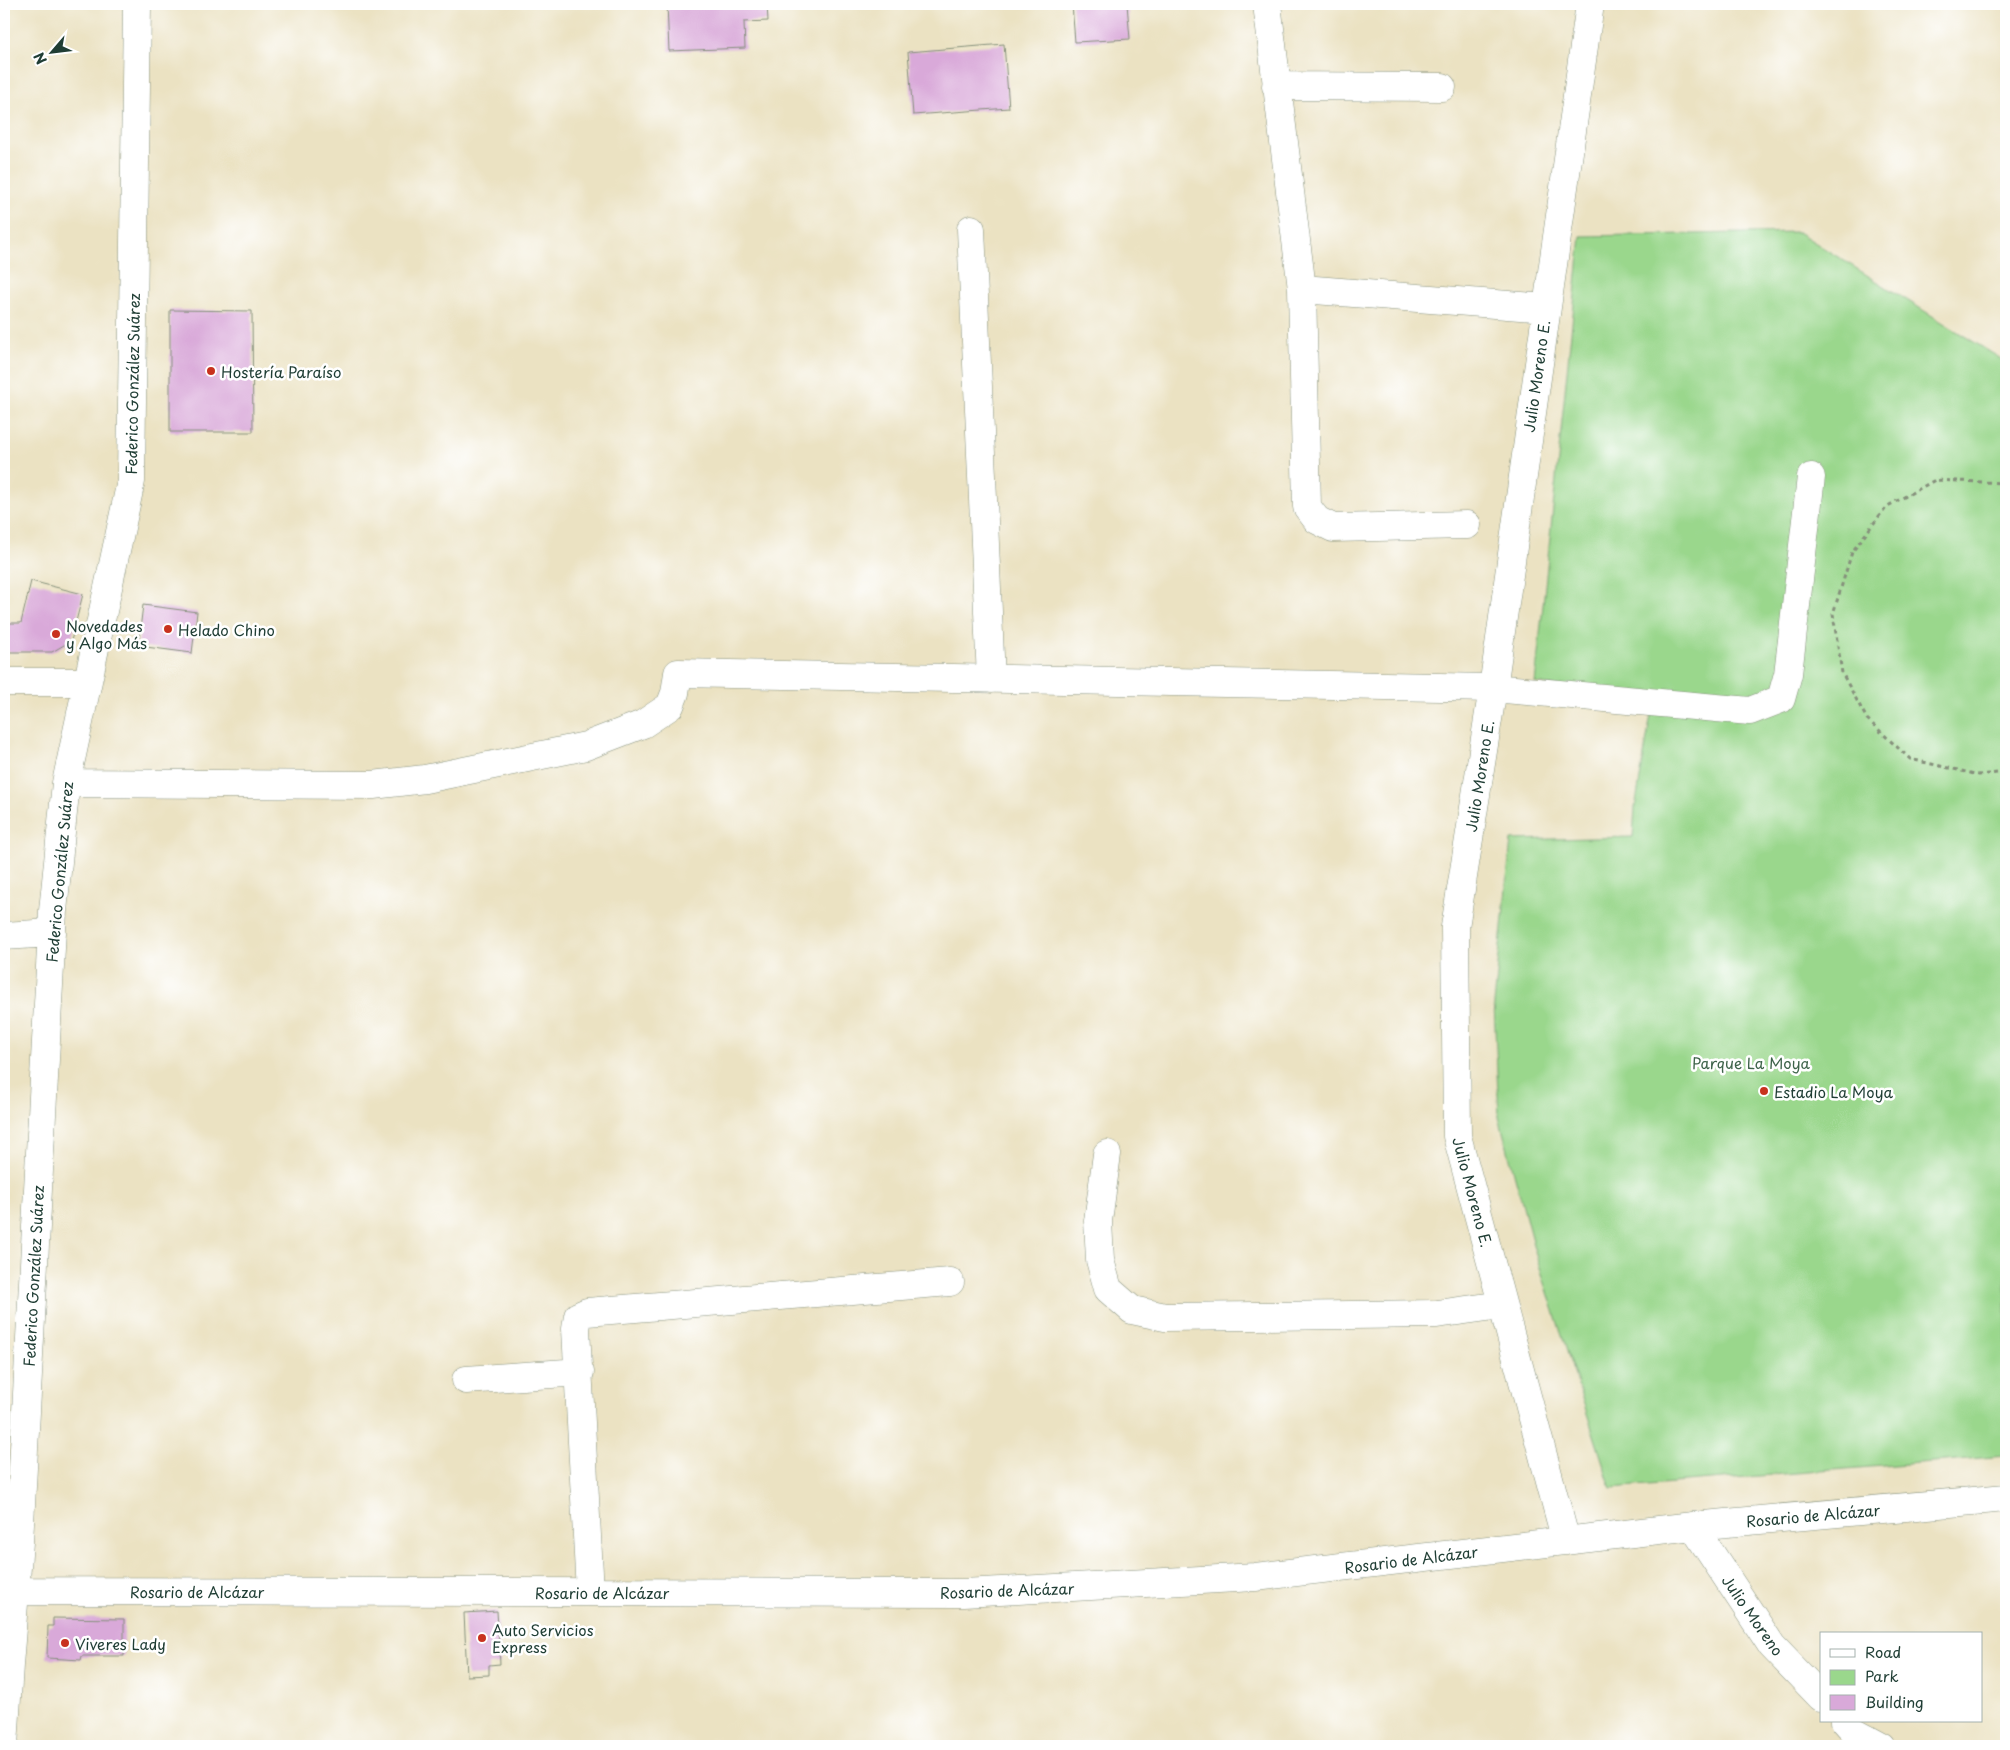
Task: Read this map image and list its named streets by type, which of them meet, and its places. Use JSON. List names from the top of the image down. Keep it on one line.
{"streets":{"street":["Julio Moreno E.","Federico González Suárez","Rosario de Alcázar","Julio Moreno"]},"crossings":[["Julio Moreno E.","Rosario de Alcázar"],["Federico González Suárez","Rosario de Alcázar"],["Rosario de Alcázar","Julio Moreno"]],"parks":["Parque La Moya"],"places":["Hostería Paraíso","Helado Chino","Novedades y Algo Más","Estadio La Moya","Auto Servicios Express","Viveres Lady"],"legend":["Road","Park","Building"],"north":"bottom left"}
